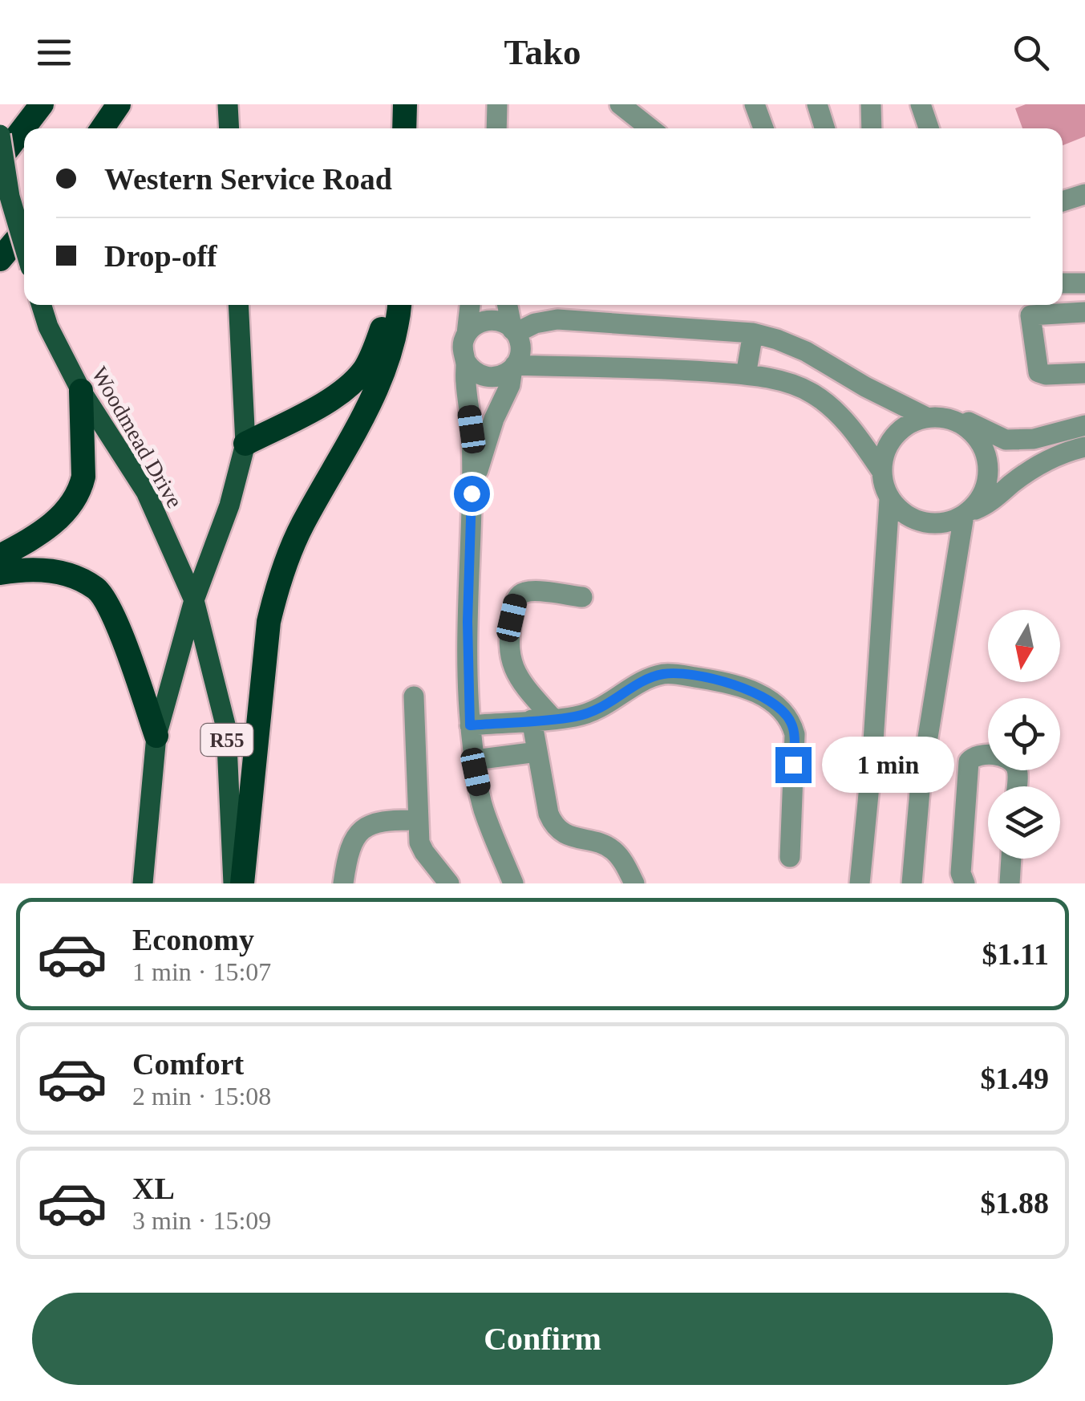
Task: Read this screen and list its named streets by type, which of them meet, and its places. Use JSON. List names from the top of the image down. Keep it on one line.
{"streets":{"main road":["Woodmead Drive","R55"]},"north":"bottom","page":{"header":"Tako","banner":["Western Service Road","Drop-off"],"bubble":"1 min","list":[{"name":"Economy","note":"1 min · 15:07","value":"$1.11"},{"name":"Comfort","note":"2 min · 15:08","value":"$1.49"},{"name":"XL","note":"3 min · 15:09","value":"$1.88"}],"buttons":"Confirm"}}
